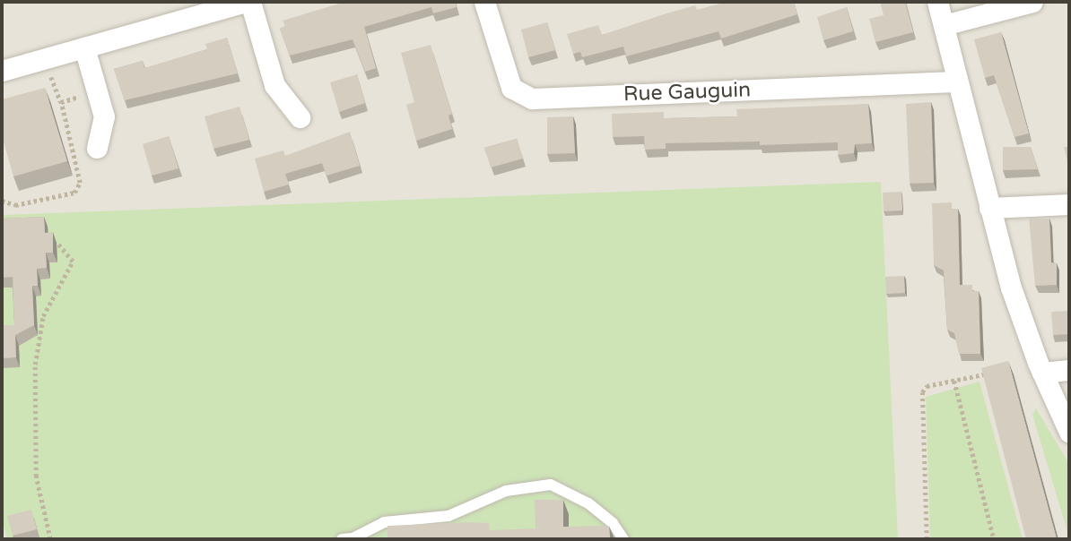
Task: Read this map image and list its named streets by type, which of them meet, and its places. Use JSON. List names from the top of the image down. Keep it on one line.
{"streets":{"street":["Rue Gauguin"]}}
